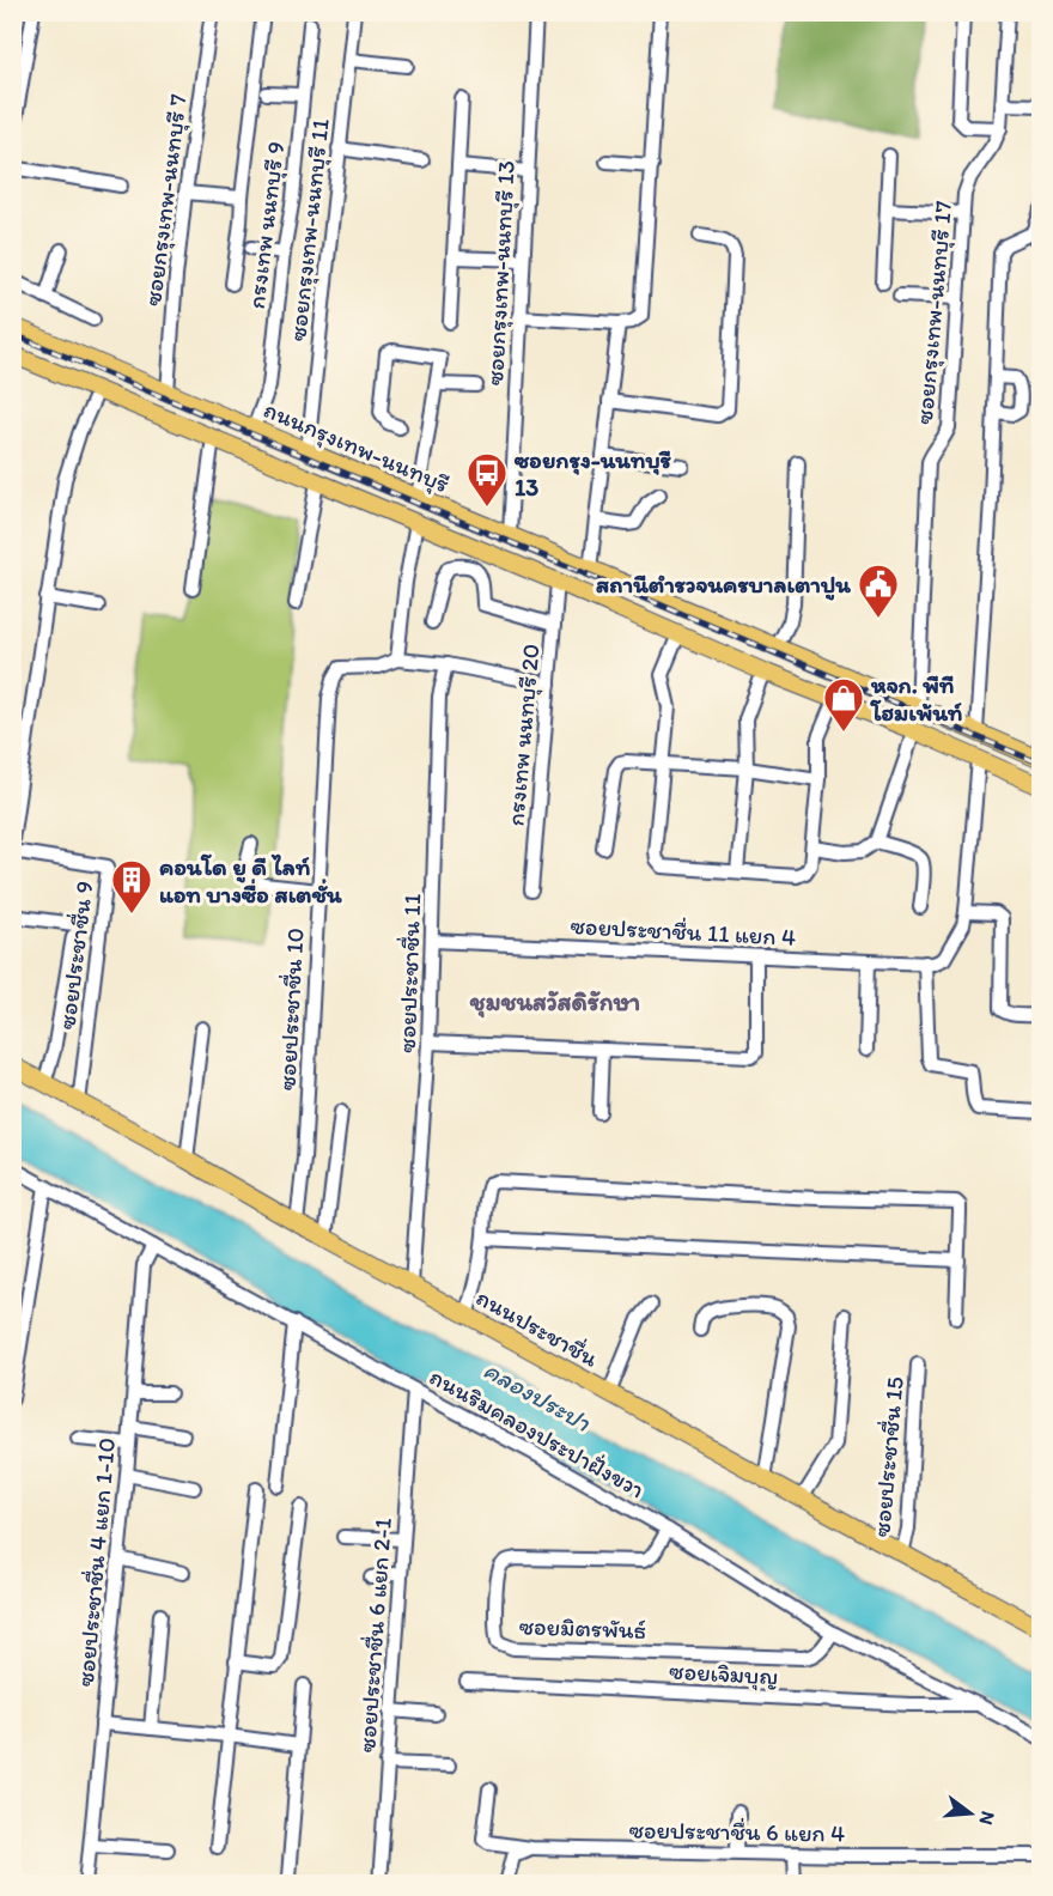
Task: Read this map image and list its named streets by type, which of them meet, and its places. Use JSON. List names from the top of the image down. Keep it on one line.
{"streets":{"main road":["ถนนกรุงเทพ-นนทบุรี","ถนนประชาชื่น"],"street":["ซอยกรุงเทพ-นนทบุรี 7","กรงเทพ นนทบุรี 9","ซอยกรุงเทพ-นนทบุรี 11","ซอยกรุงเทพ-นนทบุรี 13","ซอยกรุงเทพ-นนทบุรี 17","กรงเทพ นนทบุรี 20","ซอยประชาชื่น 11 แยก 4","ซอยประชาชื่น 9","ซอยประชาชื่น 11","ซอยประชาชื่น 10","ถนนริมคลองประปาฝั่งขวา","ซอยประชาชื่น 15","ซอยประชาชื่น 4 แยก 1-10","ซอยมิตรพันธ์","ซอยประชาชื่น 6 แยก 2-1","ซอยเจิมบุญ","ซอยประชาชื่น 6 แยก 4"]},"crossings":[["ซอยกรุงเทพ-นนทบุรี 7","ถนนกรุงเทพ-นนทบุรี"],["กรงเทพ นนทบุรี 9","ถนนกรุงเทพ-นนทบุรี"],["ซอยกรุงเทพ-นนทบุรี 11","ถนนกรุงเทพ-นนทบุรี"],["ซอยกรุงเทพ-นนทบุรี 13","ถนนกรุงเทพ-นนทบุรี"],["ซอยกรุงเทพ-นนทบุรี 17","ถนนกรุงเทพ-นนทบุรี"],["ถนนกรุงเทพ-นนทบุรี","กรงเทพ นนทบุรี 20"],["กรงเทพ นนทบุรี 20","ซอยประชาชื่น 10"],["ซอยประชาชื่น 11 แยก 4","ซอยประชาชื่น 11"],["ซอยประชาชื่น 9","ถนนประชาชื่น"],["ซอยประชาชื่น 11","ซอยประชาชื่น 10"],["ซอยประชาชื่น 11","ถนนประชาชื่น"],["ซอยประชาชื่น 10","ถนนประชาชื่น"],["ถนนประชาชื่น","ซอยประชาชื่น 15"],["ถนนริมคลองประปาฝั่งขวา","ซอยประชาชื่น 4 แยก 1-10"],["ถนนริมคลองประปาฝั่งขวา","ซอยมิตรพันธ์"],["ถนนริมคลองประปาฝั่งขวา","ซอยประชาชื่น 6 แยก 2-1"],["ถนนริมคลองประปาฝั่งขวา","ซอยเจิมบุญ"]],"districts":["ชุมชนสวัสดิรักษา"],"water":["คลองประปา"],"places":{"bus stop":["ซอยกรุง-นนทบุรี 13"],"public building":["สถานีตำรวจนครบาลเตาปูน"],"shop":["หจก. พีที โฮมเพ้นท์"],"building":["คอนโด ยู ดี ไลท์ แอท บางซื่อ สเตชั่น"]},"north":"right"}
